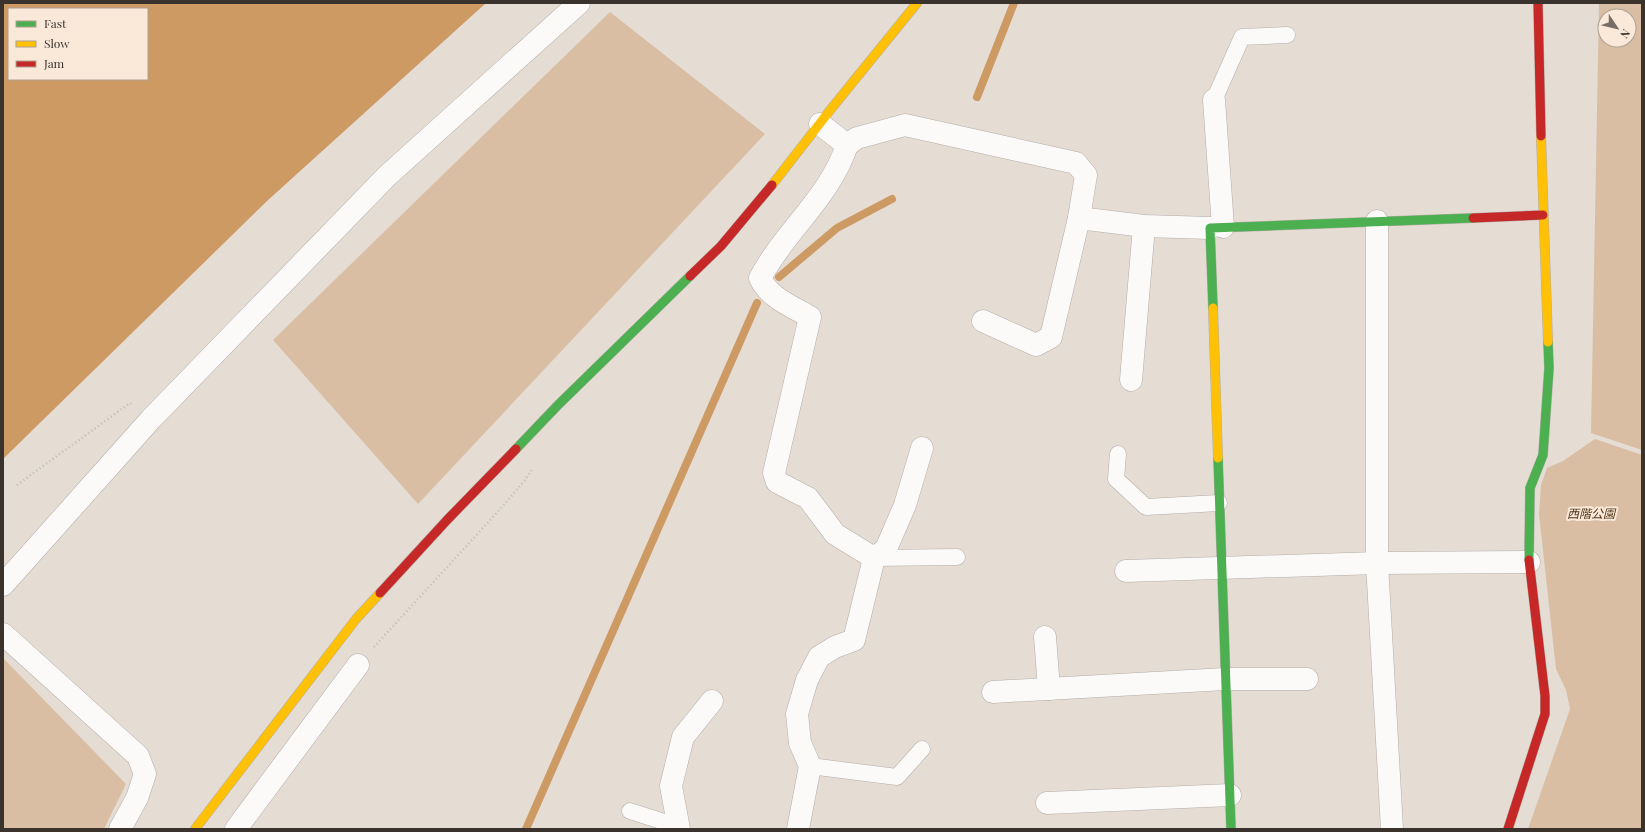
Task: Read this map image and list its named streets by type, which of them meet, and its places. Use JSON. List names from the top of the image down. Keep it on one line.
{"parks":["西階公園"],"legend":["Fast","Slow","Jam"],"north":"bottom right"}
